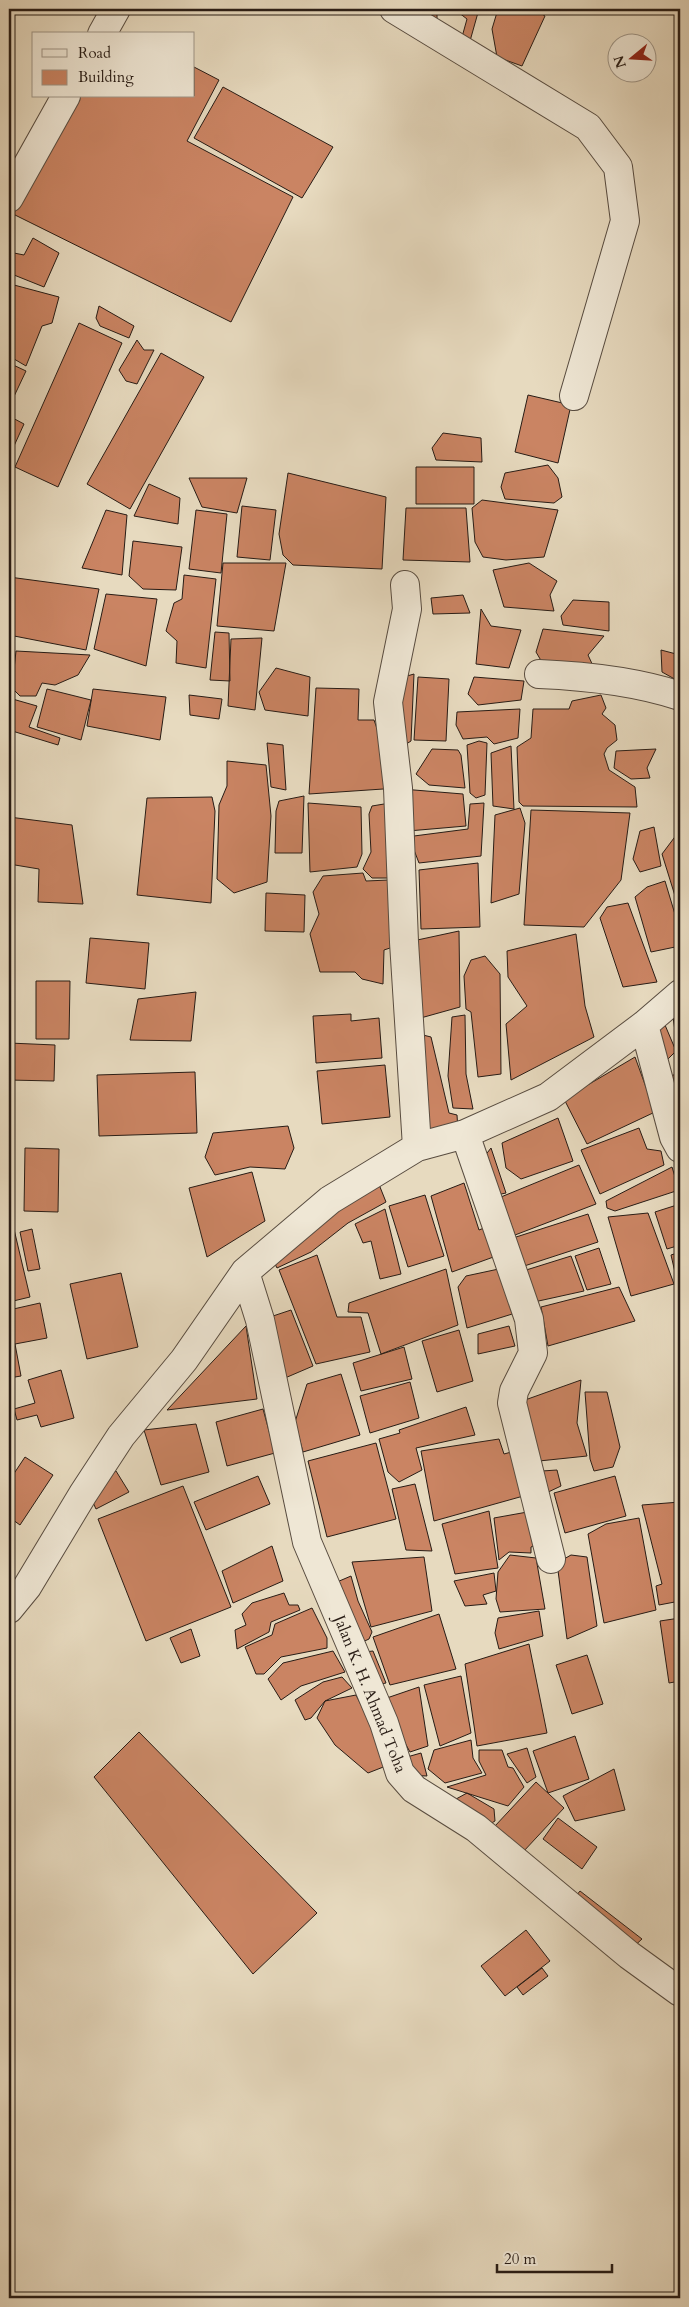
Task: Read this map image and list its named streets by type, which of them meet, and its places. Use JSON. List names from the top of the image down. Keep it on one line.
{"streets":{"street":["Jalan K. H. Ahmad Toha"]},"legend":["Road","Building"],"scale_bar":"20 m","north":"left"}
